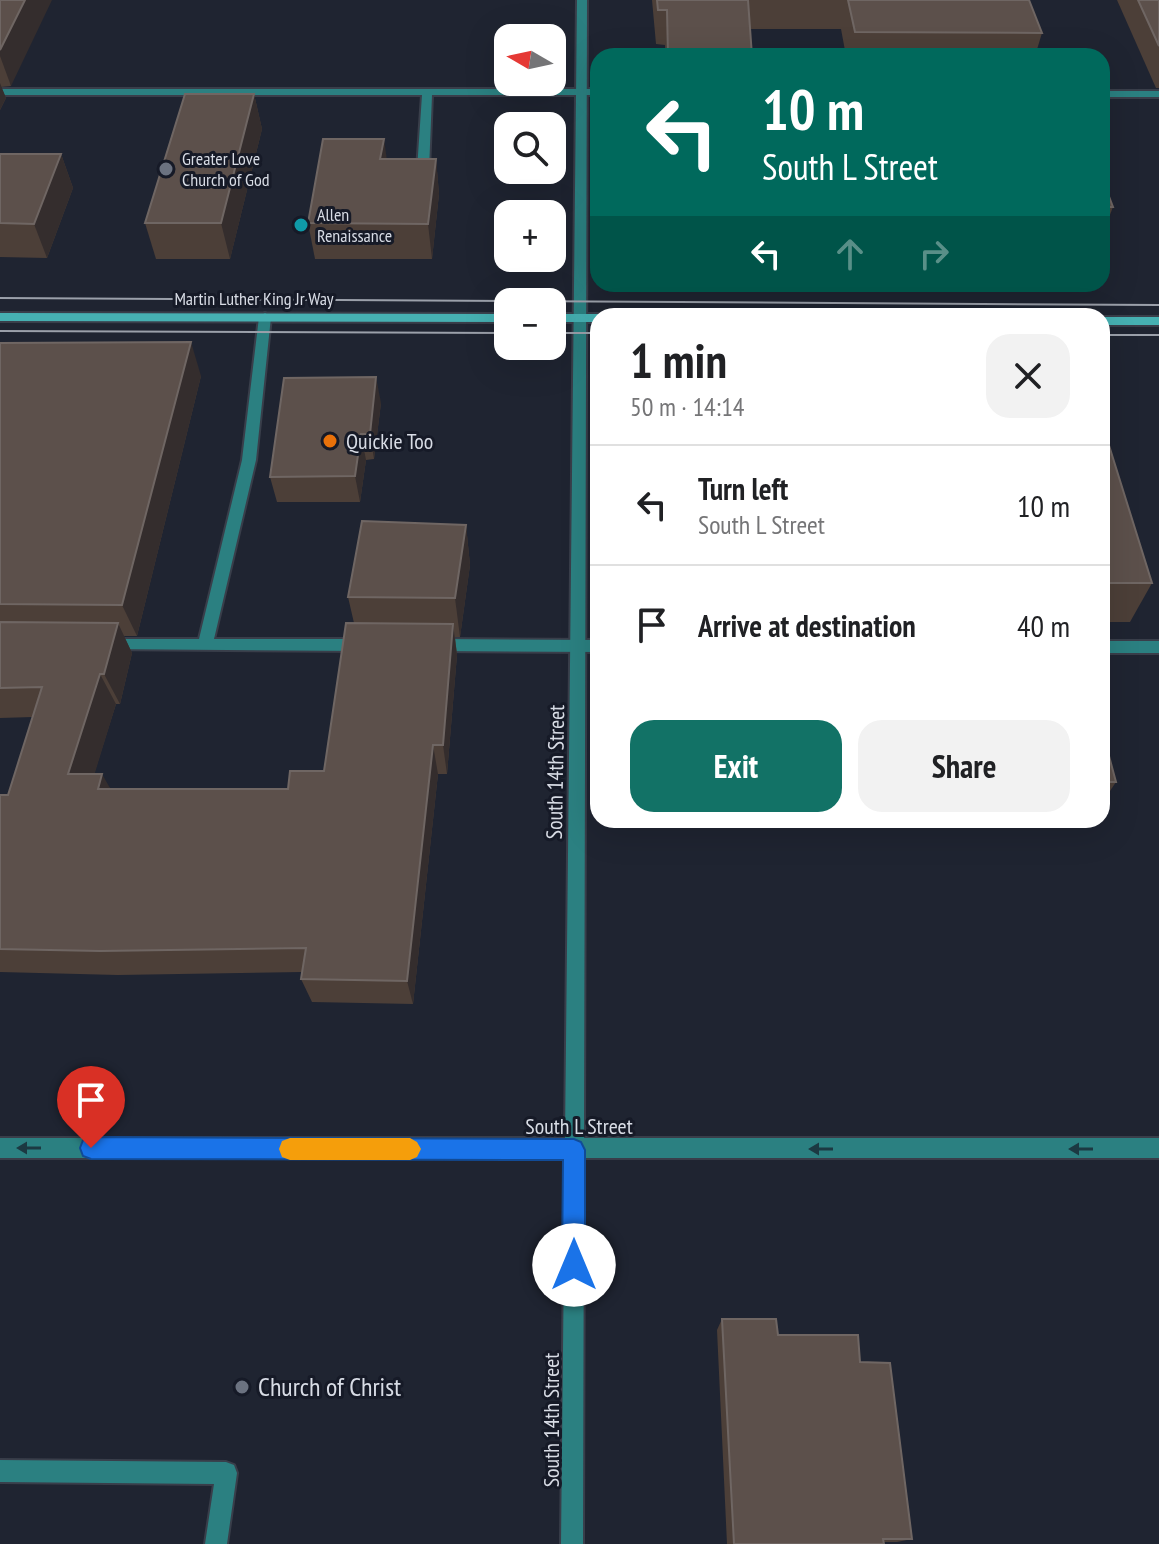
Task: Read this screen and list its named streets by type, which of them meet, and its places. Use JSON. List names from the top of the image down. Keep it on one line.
{"streets":{"main road":["Martin Luther King Jr Way"],"street":["South 14th Street","South L Street"]},"crossings":[["South 14th Street","South L Street"]],"one_way":["South L Street"],"places":["Greater Love Church of God","Allen Renaissance","Quickie Too","Church of Christ"],"north":"left","page":{"map_buttons":["+","−"],"turn":["10 m","South L Street"],"heading":["1 min","50 m · 14:14"],"list":[{"name":"Turn left","note":"South L Street","value":"10 m"},{"name":"Arrive at destination","value":"40 m"}],"buttons":["Exit","Share"]}}
